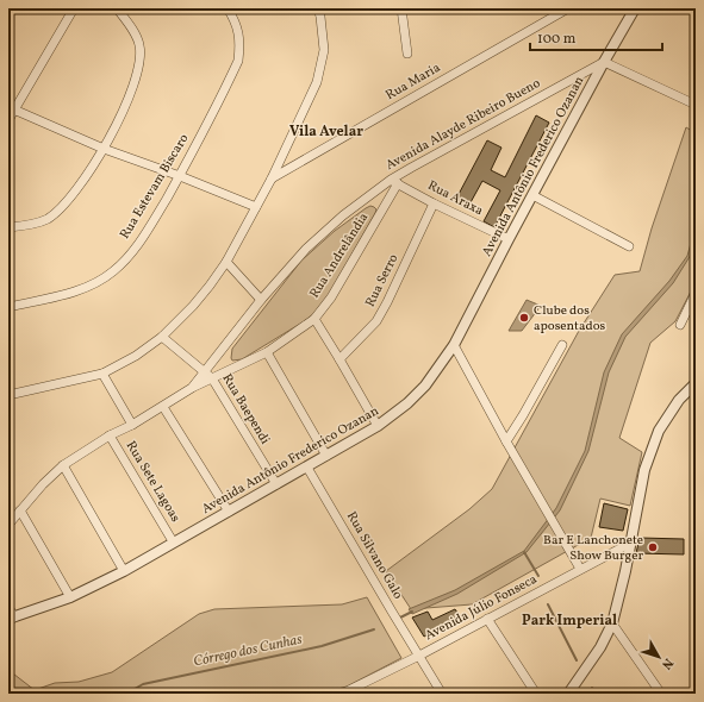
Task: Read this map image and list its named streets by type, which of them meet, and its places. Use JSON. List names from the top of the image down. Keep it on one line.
{"streets":{"street":["Rua Maria","Avenida Alayde Ribeiro Bueno","Avenida Antônio Frederico Ozanan","Rua Estevam Biscaro","Rua Araxa","Rua Andrelândia","Rua Serro","Rua Baependi","Rua Sete Lagoas","Rua Silvano Galo","Avenida Júlio Fonseca"]},"crossings":[["Avenida Alayde Ribeiro Bueno","Avenida Antônio Frederico Ozanan"],["Avenida Alayde Ribeiro Bueno","Rua Araxa"],["Avenida Alayde Ribeiro Bueno","Rua Andrelândia"],["Avenida Alayde Ribeiro Bueno","Rua Baependi"],["Avenida Alayde Ribeiro Bueno","Rua Sete Lagoas"],["Avenida Antônio Frederico Ozanan","Rua Araxa"],["Avenida Antônio Frederico Ozanan","Rua Baependi"],["Avenida Antônio Frederico Ozanan","Rua Sete Lagoas"],["Avenida Antônio Frederico Ozanan","Rua Silvano Galo"],["Rua Araxa","Rua Andrelândia"],["Rua Araxa","Rua Serro"],["Rua Andrelândia","Rua Baependi"],["Rua Silvano Galo","Avenida Júlio Fonseca"]],"districts":["Vila Avelar","Park Imperial"],"water":["Córrego dos Cunhas"],"places":["Clube dos aposentados","Bar E Lanchonete Show Burger"],"scale_bar":"100 m","north":"bottom right"}
